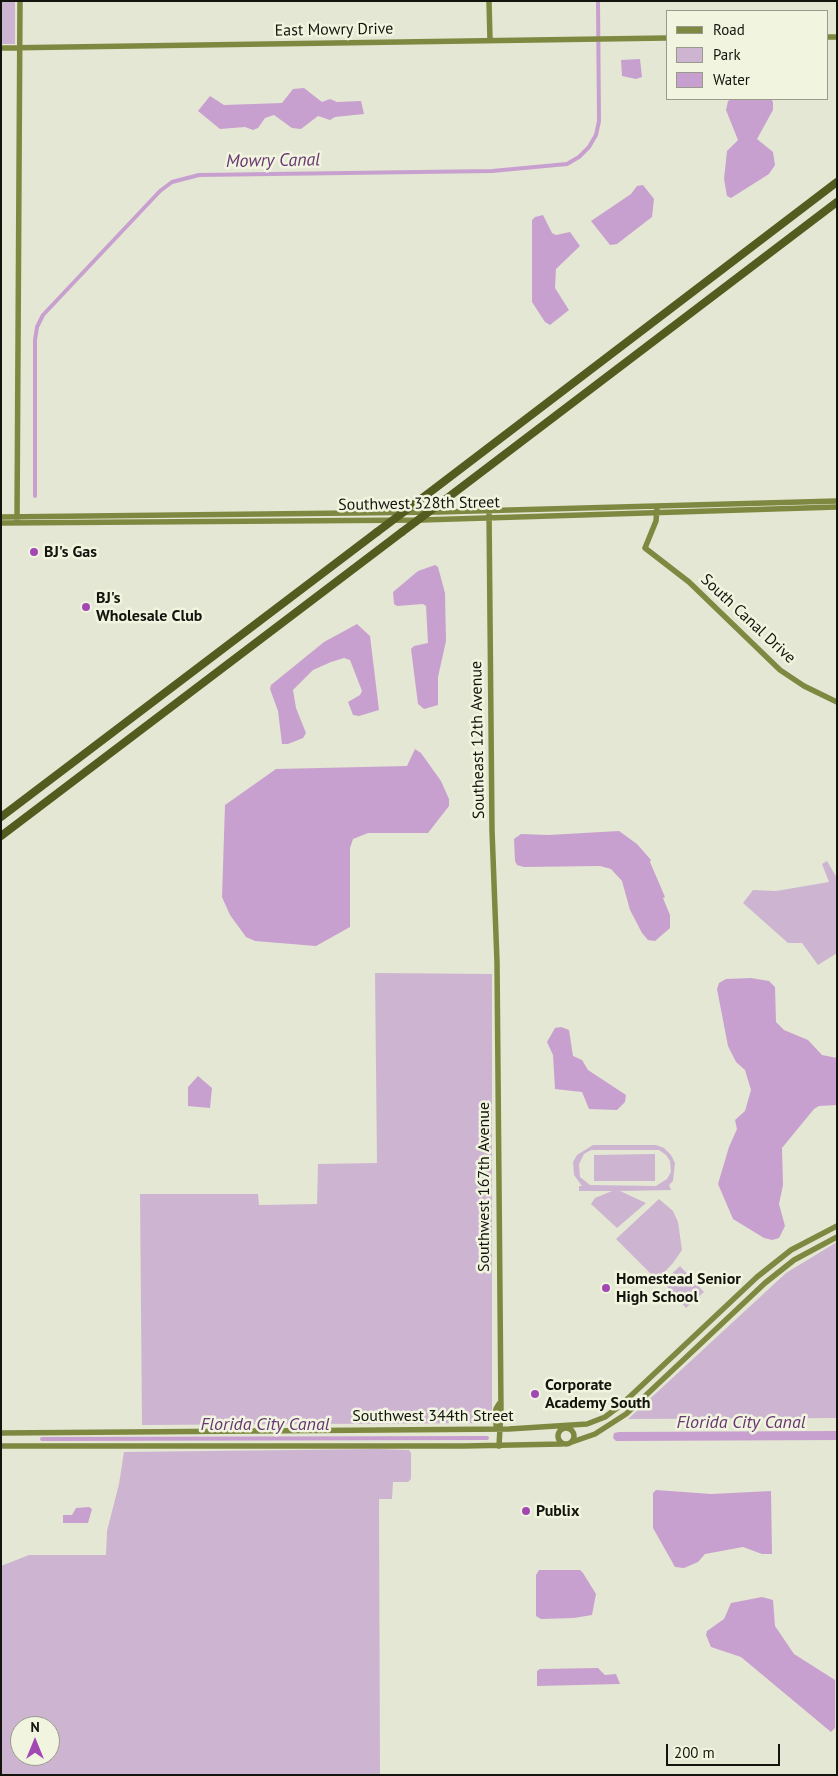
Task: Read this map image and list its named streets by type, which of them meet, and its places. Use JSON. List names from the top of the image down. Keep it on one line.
{"streets":{"street":["East Mowry Drive","Southwest 328th Street","South Canal Drive","Southeast 12th Avenue","Southwest 167th Avenue","Southwest 344th Street"]},"crossings":[["Southwest 328th Street","South Canal Drive"],["Southwest 328th Street","Southeast 12th Avenue"],["Southeast 12th Avenue","Southwest 167th Avenue"],["Southwest 167th Avenue","Southwest 344th Street"]],"water":["Mowry Canal","Florida City Canal"],"places":["BJ's Gas","BJ's Wholesale Club","Homestead Senior High School","Corporate Academy South","Publix"],"legend":["Road","Park","Water"],"scale_bar":"200 m","north":"top"}
